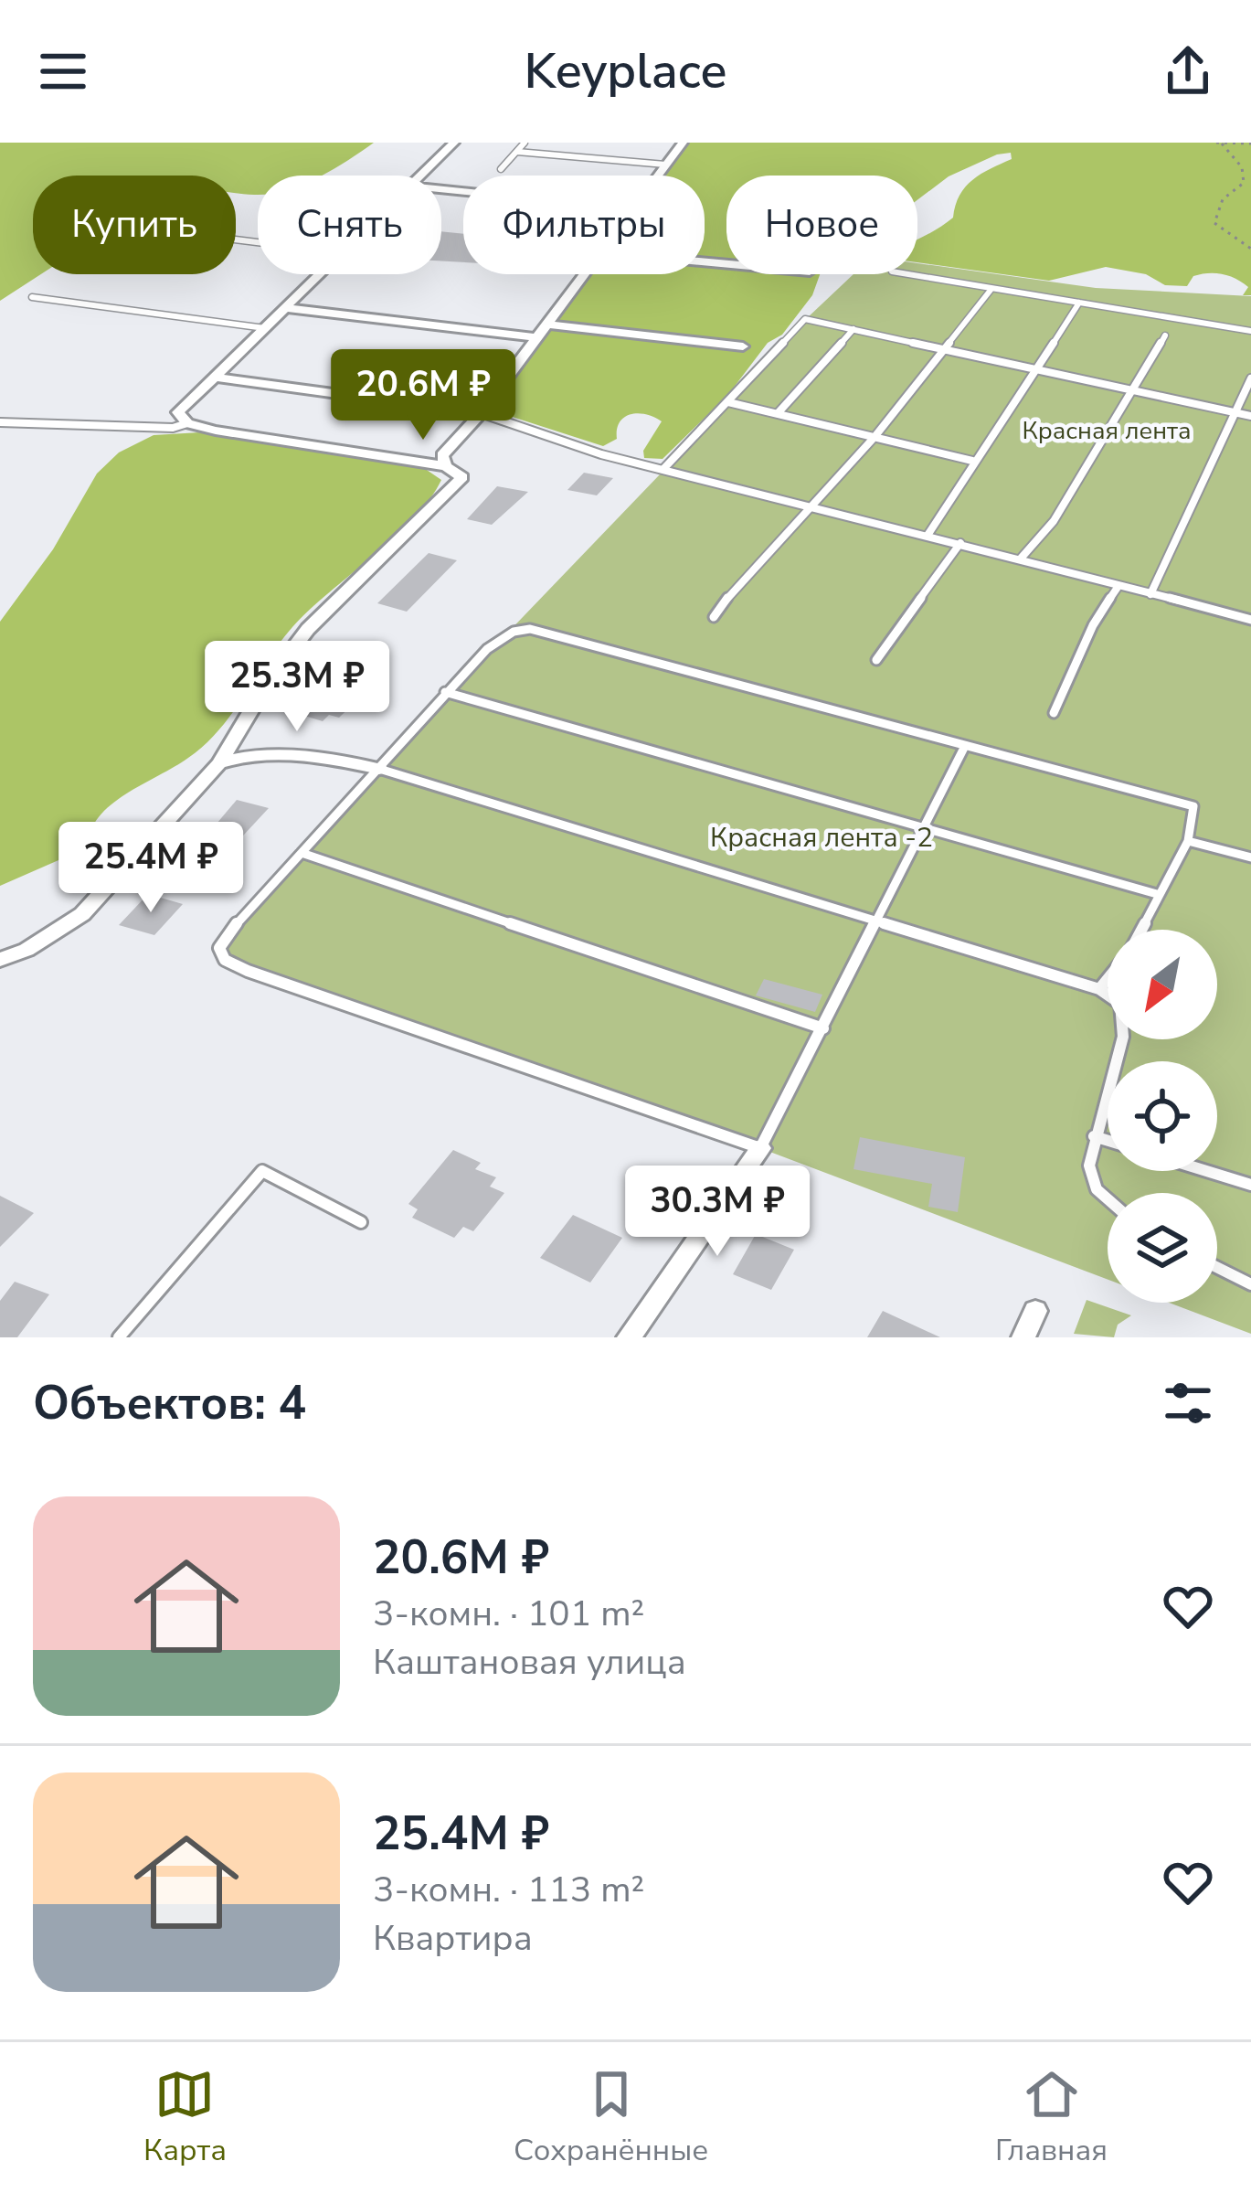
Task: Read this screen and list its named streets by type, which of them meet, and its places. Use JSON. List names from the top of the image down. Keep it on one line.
{"parks":["Красная лента","Красная лента -2"],"north":"bottom left","page":{"header":"Keyplace","chip":["Купить","Снять","Фильтры","Новое"],"price":["20.6M ₽","25.3M ₽","25.4M ₽","30.3M ₽"],"heading":"Объектов: 4","list":[{"name":"20.6M ₽","note":"3-комн. · 101 m² · Каштановая улица"},{"name":"25.4M ₽","note":"3-комн. · 113 m² · Квартира"}],"tabs":["Карта","Сохранённые","Главная"]}}
